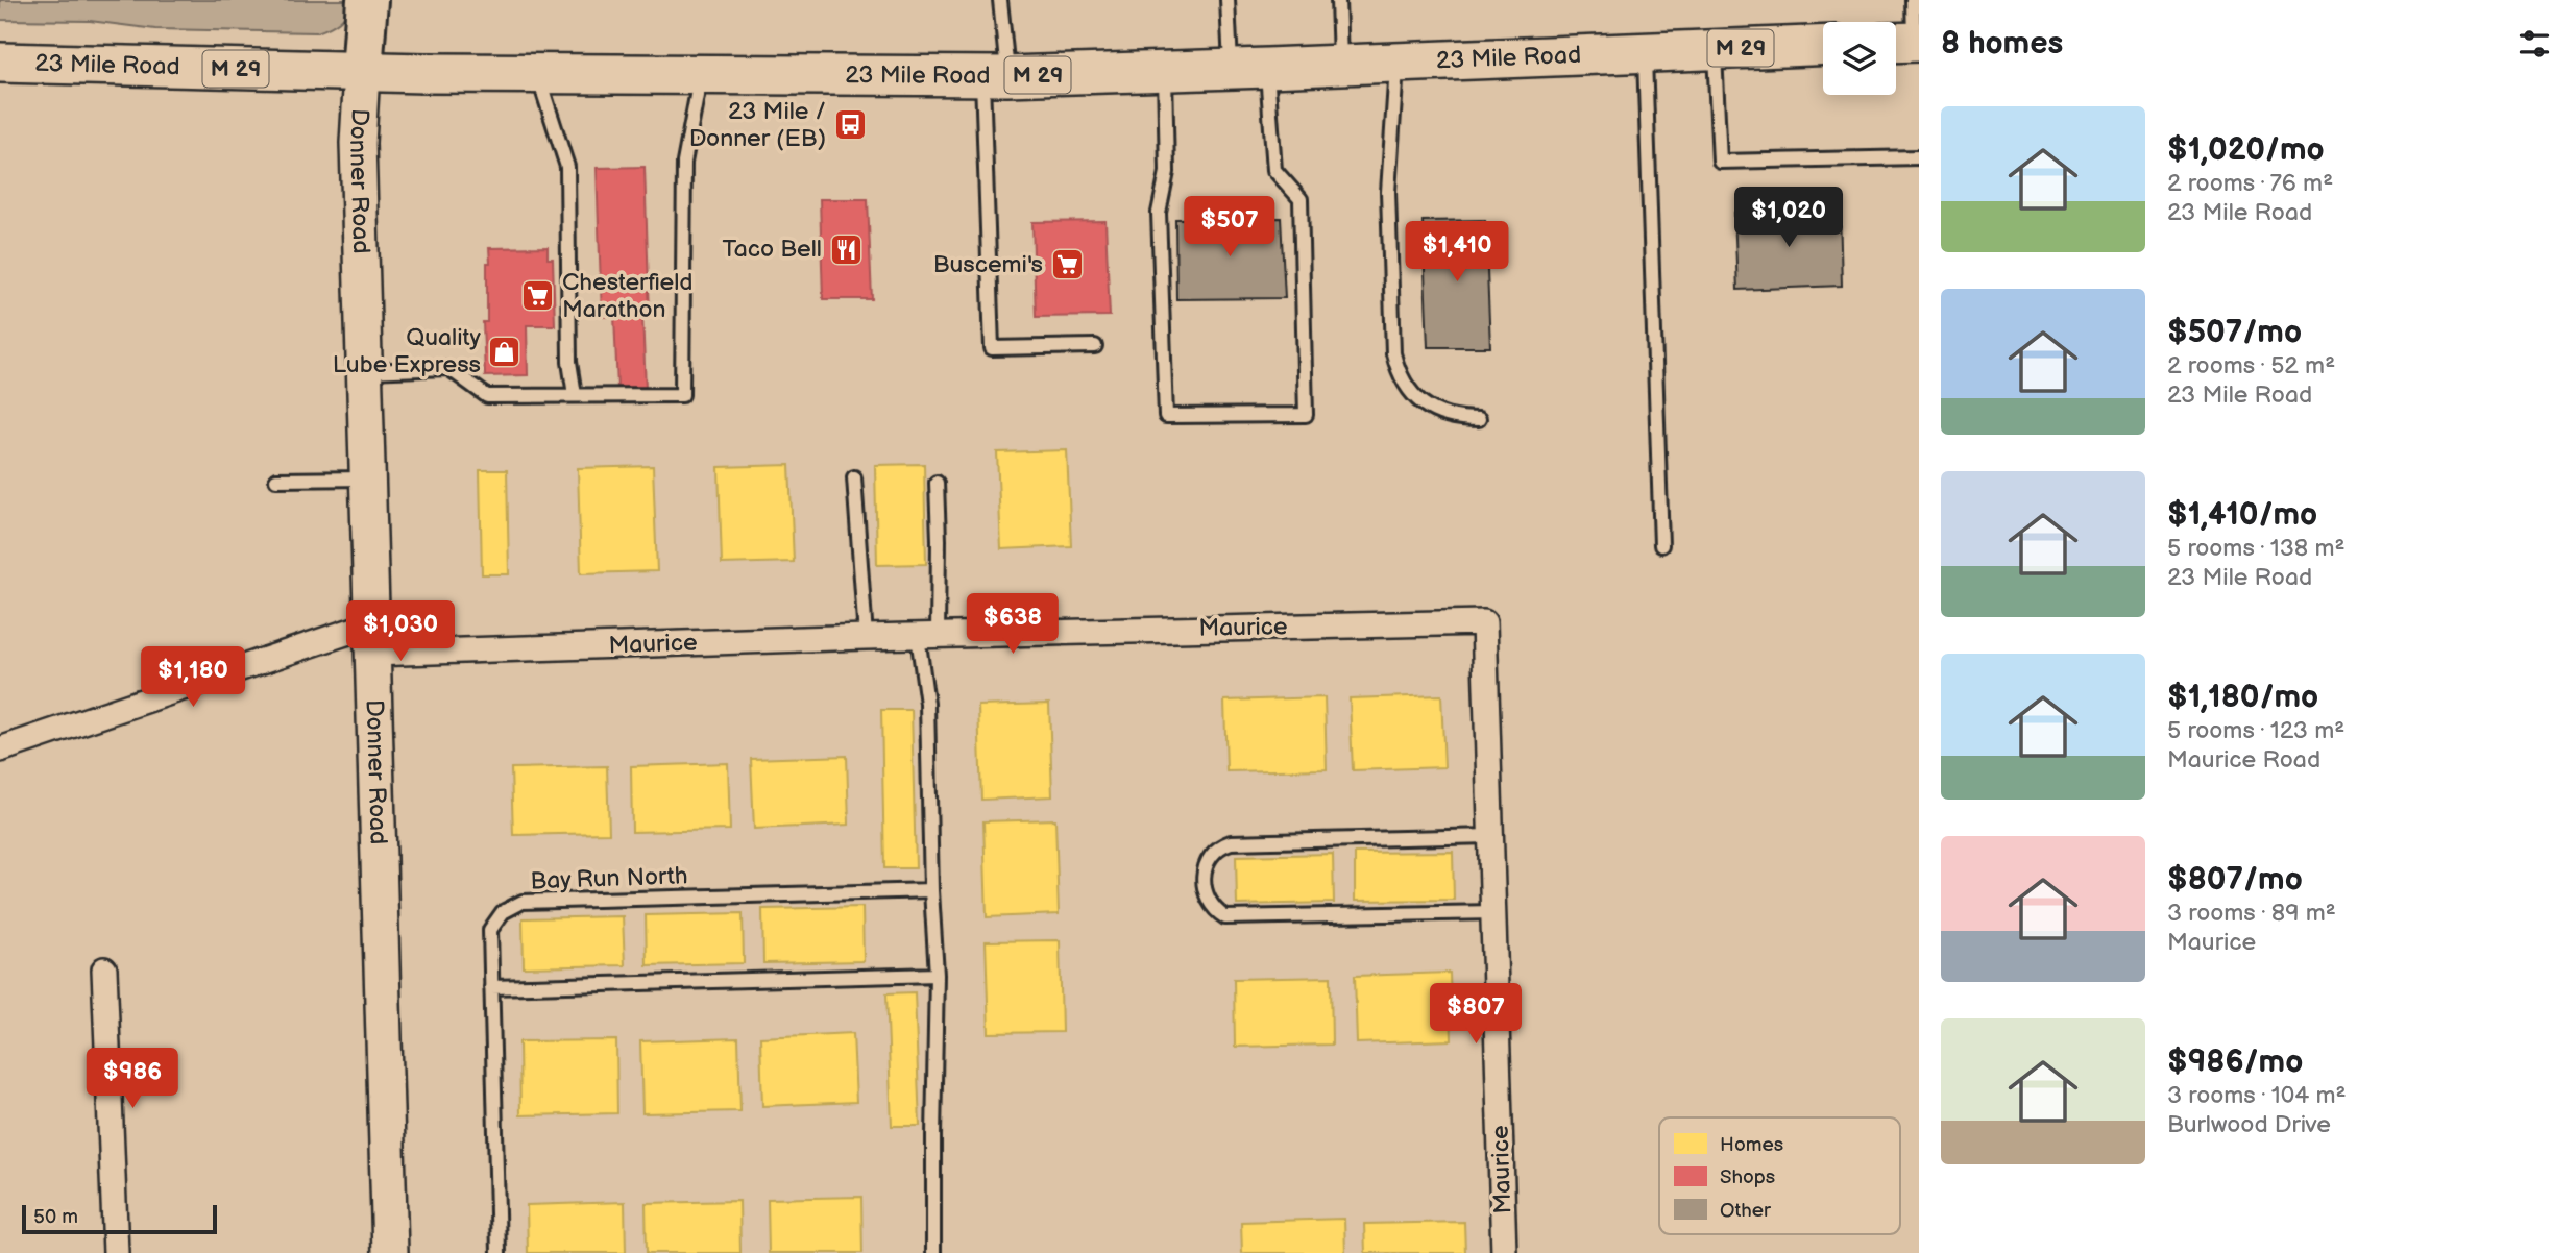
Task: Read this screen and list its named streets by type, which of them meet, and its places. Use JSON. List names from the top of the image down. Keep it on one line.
{"streets":{"main road":["M 29","23 Mile Road"],"street":["Donner Road","Maurice"],"lane":["Bay Run North"]},"crossings":[["23 Mile Road","Donner Road"],["Donner Road","Maurice"]],"places":{"bus stop":["23 Mile / Donner (EB)"],"restaurant":["Taco Bell"],"supermarket":["Buscemi's","Chesterfield Marathon"],"shop":["Quality Lube Express"]},"legend":["Homes","Shops","Other"],"scale_bar":"50 m","page":{"heading":"8 homes","list":[{"name":"$1,020/mo","note":"2 rooms · 76 m² · 23 Mile Road"},{"name":"$507/mo","note":"2 rooms · 52 m² · 23 Mile Road"},{"name":"$1,410/mo","note":"5 rooms · 138 m² · 23 Mile Road"},{"name":"$1,180/mo","note":"5 rooms · 123 m² · Maurice Road"},{"name":"$807/mo","note":"3 rooms · 89 m² · Maurice"},{"name":"$986/mo","note":"3 rooms · 104 m² · Burlwood Drive"}],"price":["$1,020","$507","$1,410","$638","$1,030","$1,180","$807","$986"],"scale":"50 m"}}
